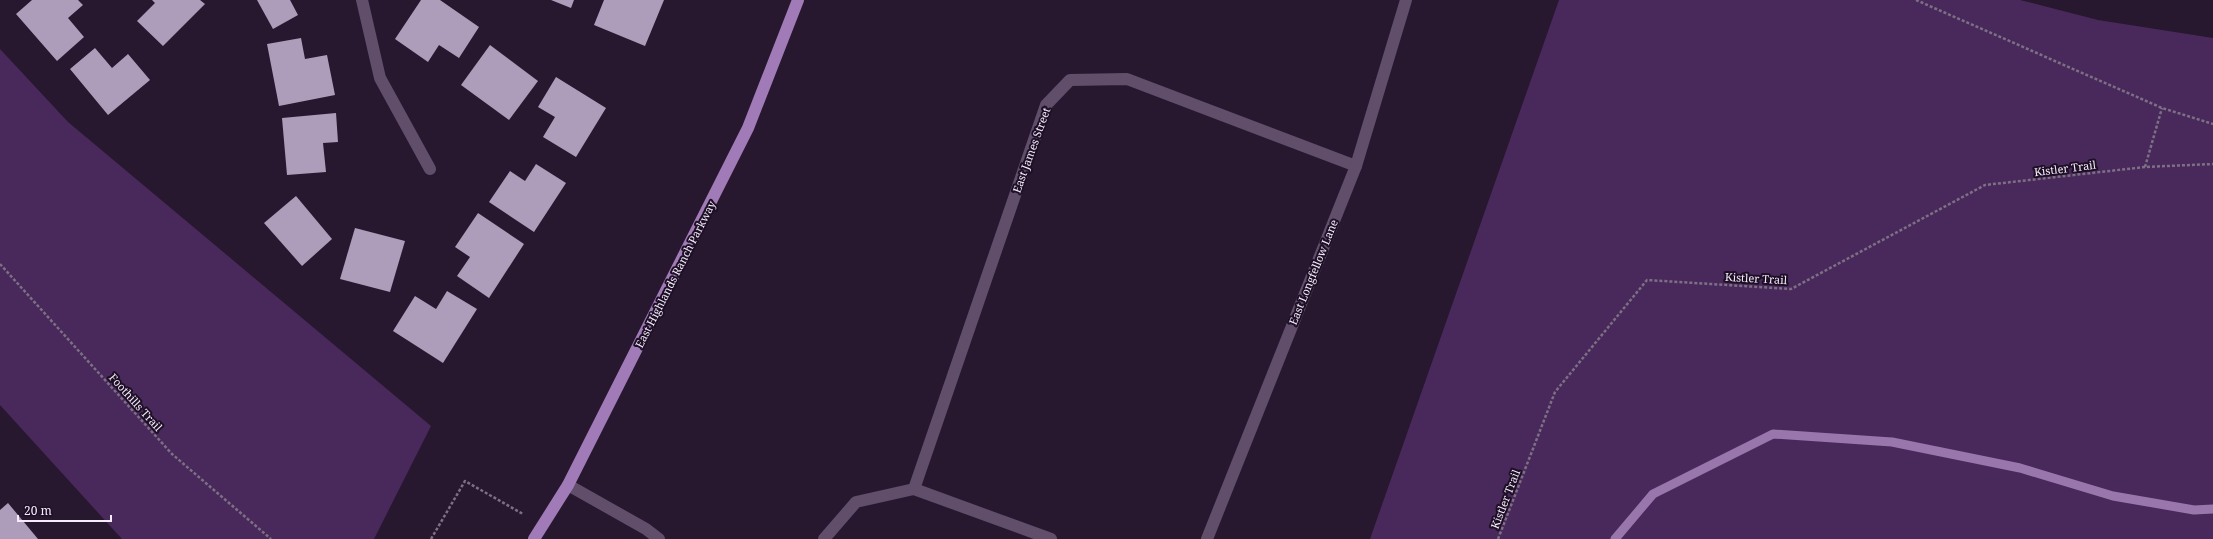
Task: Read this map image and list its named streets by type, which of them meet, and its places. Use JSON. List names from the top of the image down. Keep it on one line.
{"streets":{"main road":["East Highlands Ranch Parkway"],"street":["East James Street","East Longfellow Lane"],"path":["Kistler Trail","Foothills Trail"]},"crossings":[["East James Street","East Longfellow Lane"]],"scale_bar":"20 m"}
